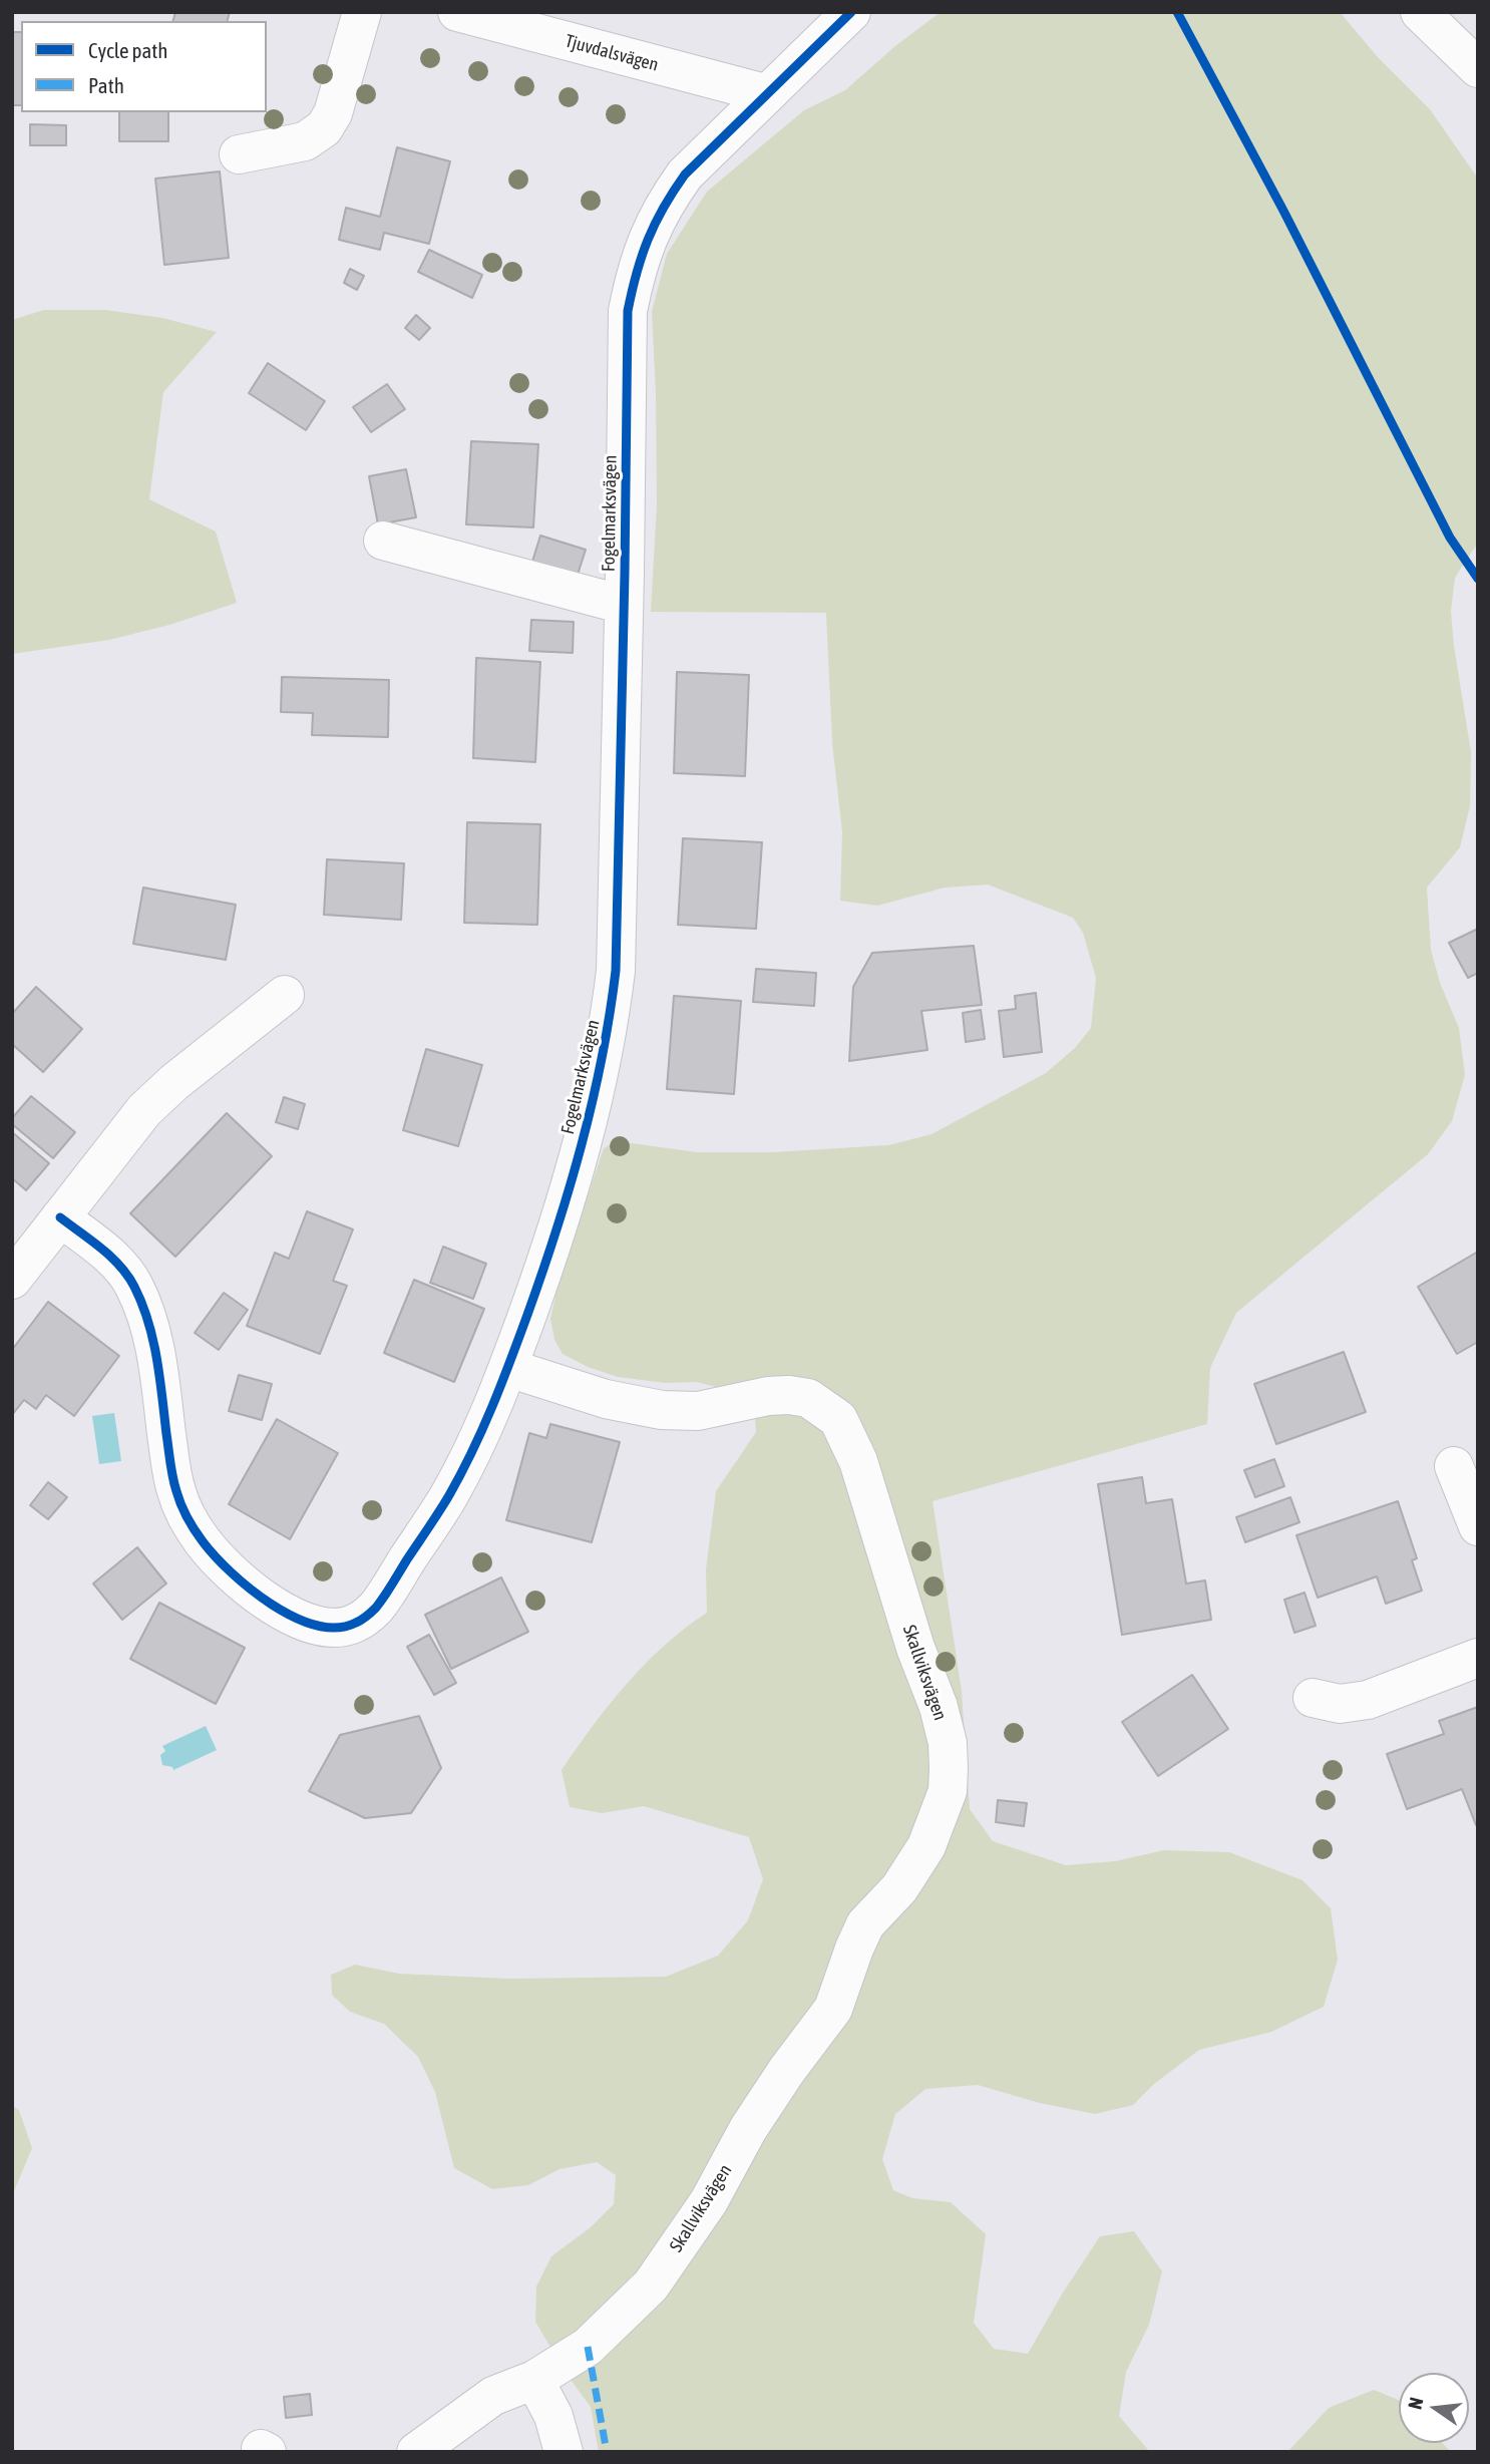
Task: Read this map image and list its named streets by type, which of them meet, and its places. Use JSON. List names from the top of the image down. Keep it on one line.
{"streets":{"street":["Tjuvdalsvägen","Fogelmarksvägen","Skallviksvägen"]},"crossings":[["Tjuvdalsvägen","Fogelmarksvägen"],["Fogelmarksvägen","Skallviksvägen"]],"legend":["Cycle path","Path"],"north":"left"}
